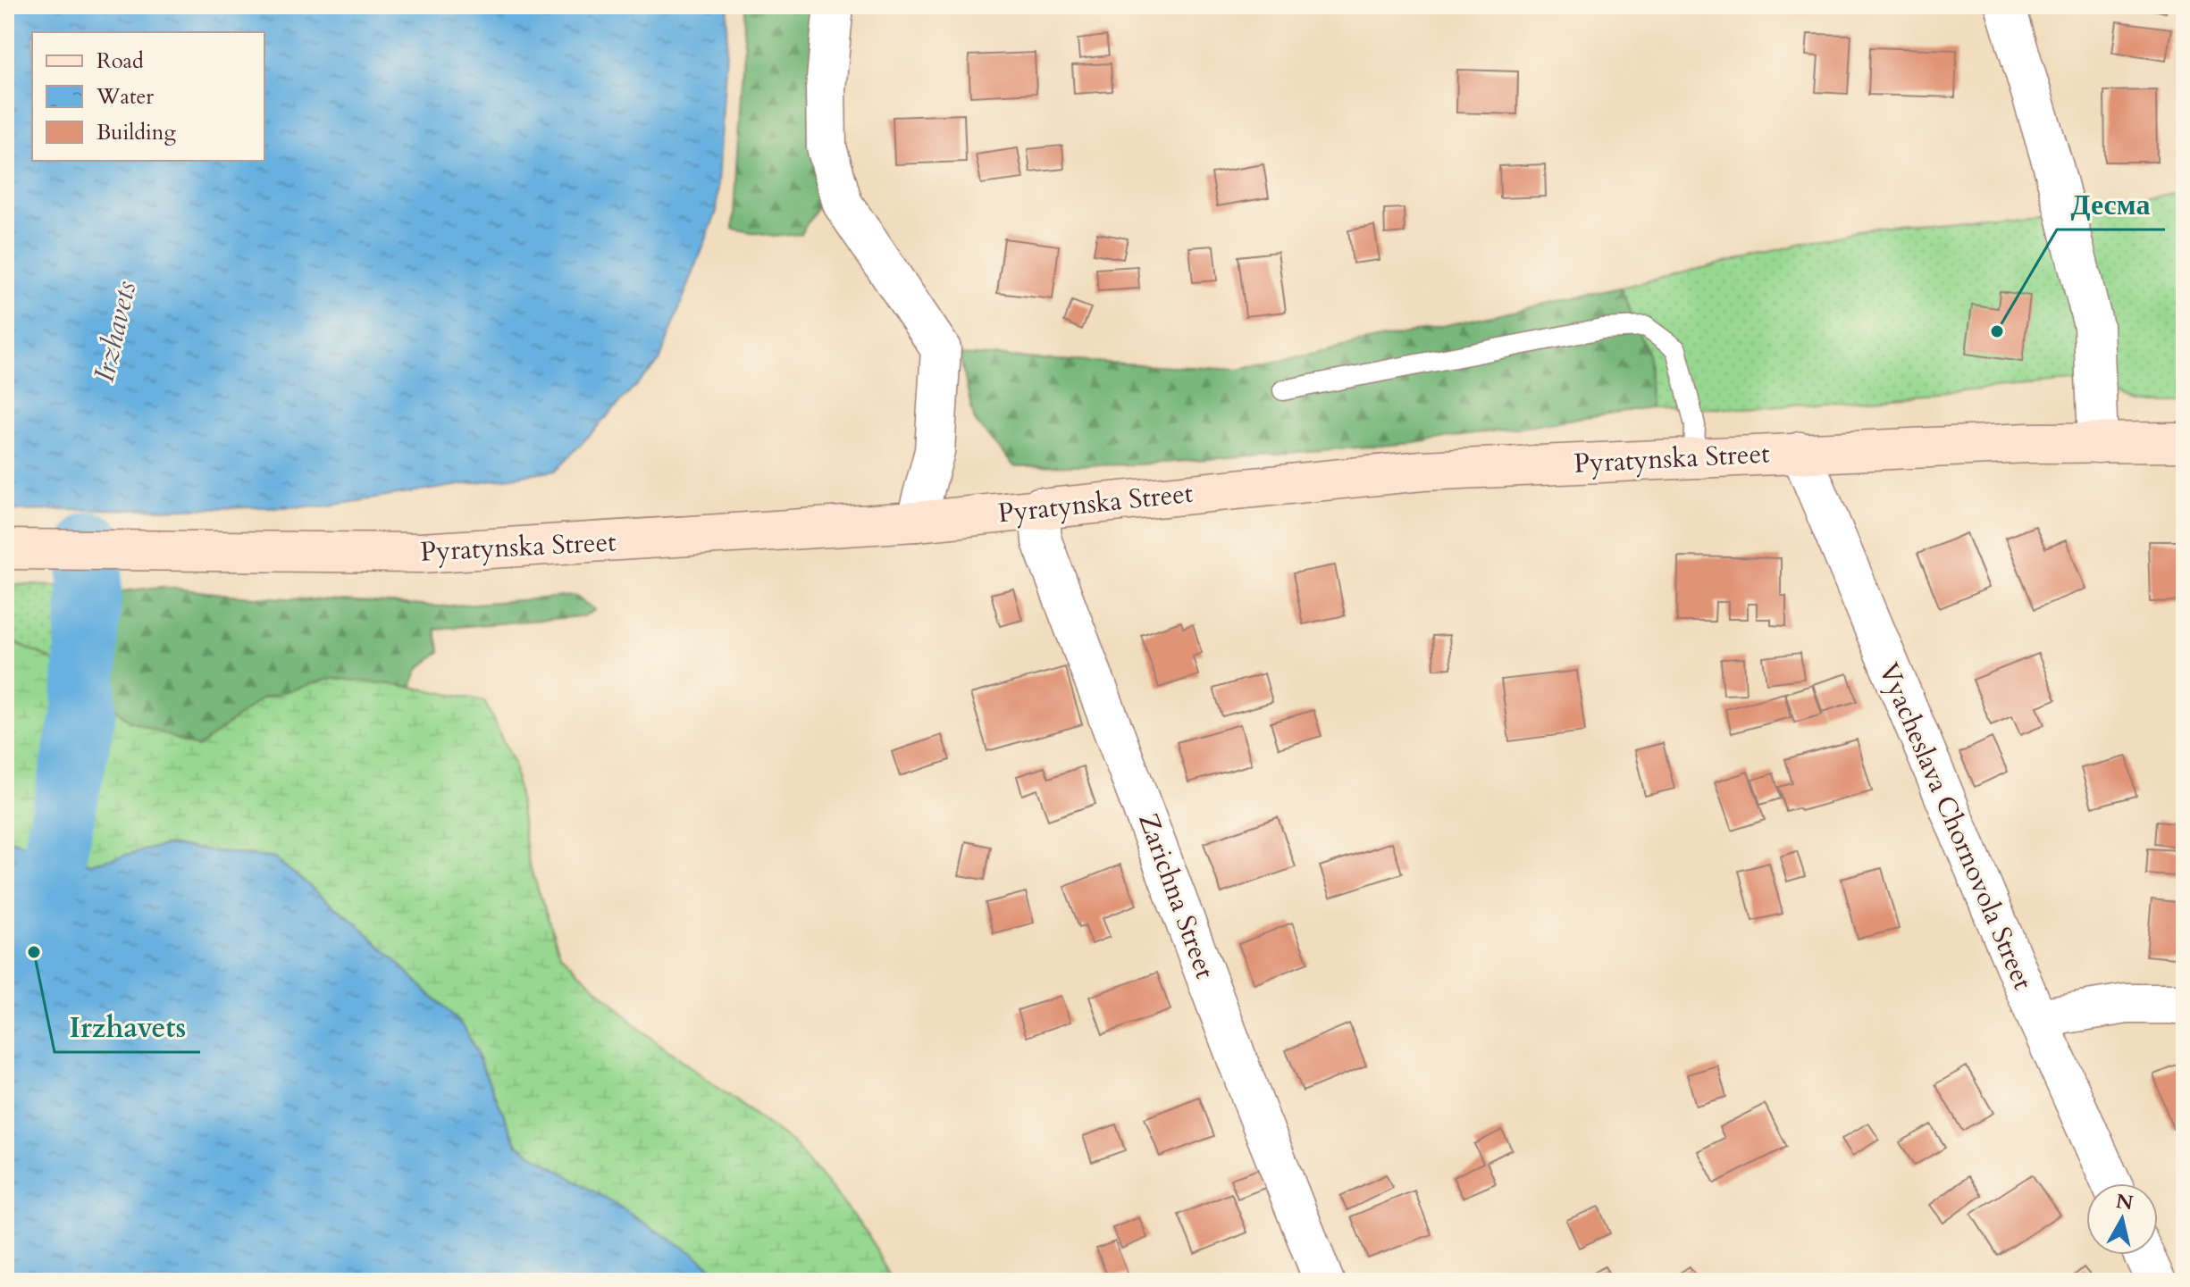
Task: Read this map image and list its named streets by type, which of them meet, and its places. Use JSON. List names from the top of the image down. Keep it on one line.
{"streets":{"main road":["Pyratynska Street"],"street":["Vyacheslava Chornovola Street","Zarichna Street"]},"crossings":[["Pyratynska Street","Vyacheslava Chornovola Street"],["Pyratynska Street","Zarichna Street"]],"water":["Irzhavets"],"places":["Десма","Irzhavets"],"legend":["Road","Water","Building"],"north":"top"}
